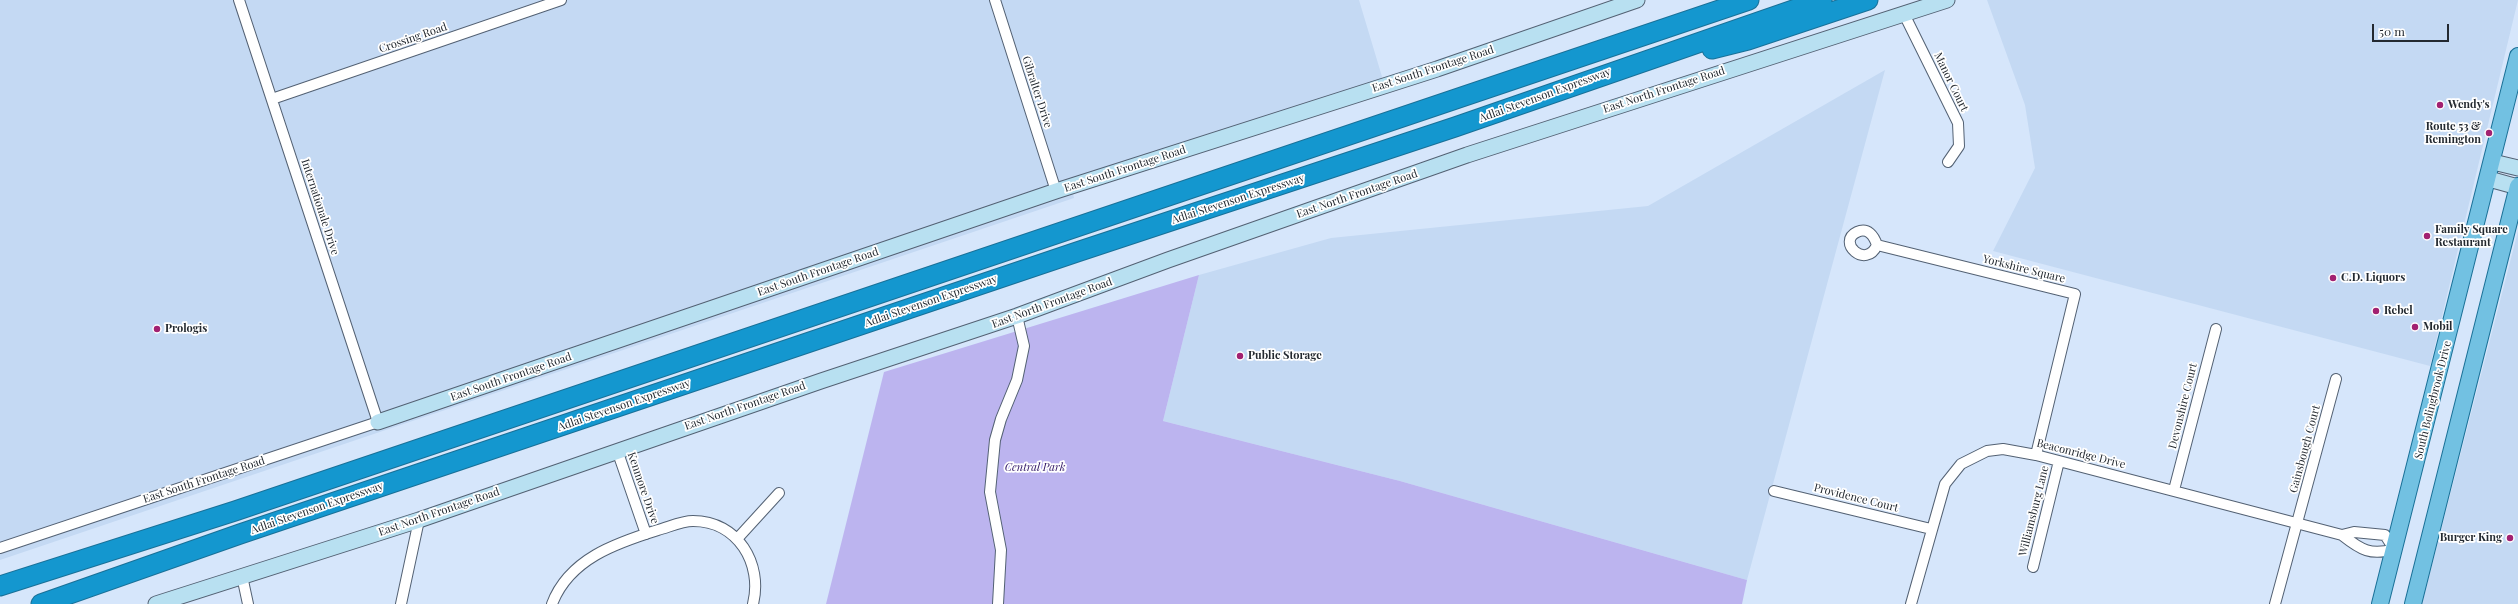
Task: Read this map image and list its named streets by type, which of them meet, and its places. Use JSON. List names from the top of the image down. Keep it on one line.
{"streets":{"highway":["Adlai Stevenson Expressway"],"main road":["South Bolingbrook Drive"],"street":["Crossing Road","East South Frontage Road","Manor Court","East North Frontage Road","Gibralter Drive","Internationale Drive","Yorkshire Square","Devonshire Court","Gainsbough Court","Beaconridge Drive","Kenmore Drive","Providence Court","Williamsburg Lane"]},"crossings":[["Crossing Road","Internationale Drive"],["East South Frontage Road","Gibralter Drive"],["East South Frontage Road","Internationale Drive"],["Manor Court","East North Frontage Road"],["East North Frontage Road","Kenmore Drive"],["Yorkshire Square","Beaconridge Drive"],["South Bolingbrook Drive","Beaconridge Drive"],["Devonshire Court","Beaconridge Drive"],["Gainsbough Court","Beaconridge Drive"],["Beaconridge Drive","Providence Court"],["Beaconridge Drive","Williamsburg Lane"]],"parks":["Central Park"],"places":["Wendy's","Route 53 & Remington","Family Square Restaurant","C.D. Liquors","Rebel","Mobil","Prologis","Public Storage","Burger King"],"scale_bar":"50 m"}
